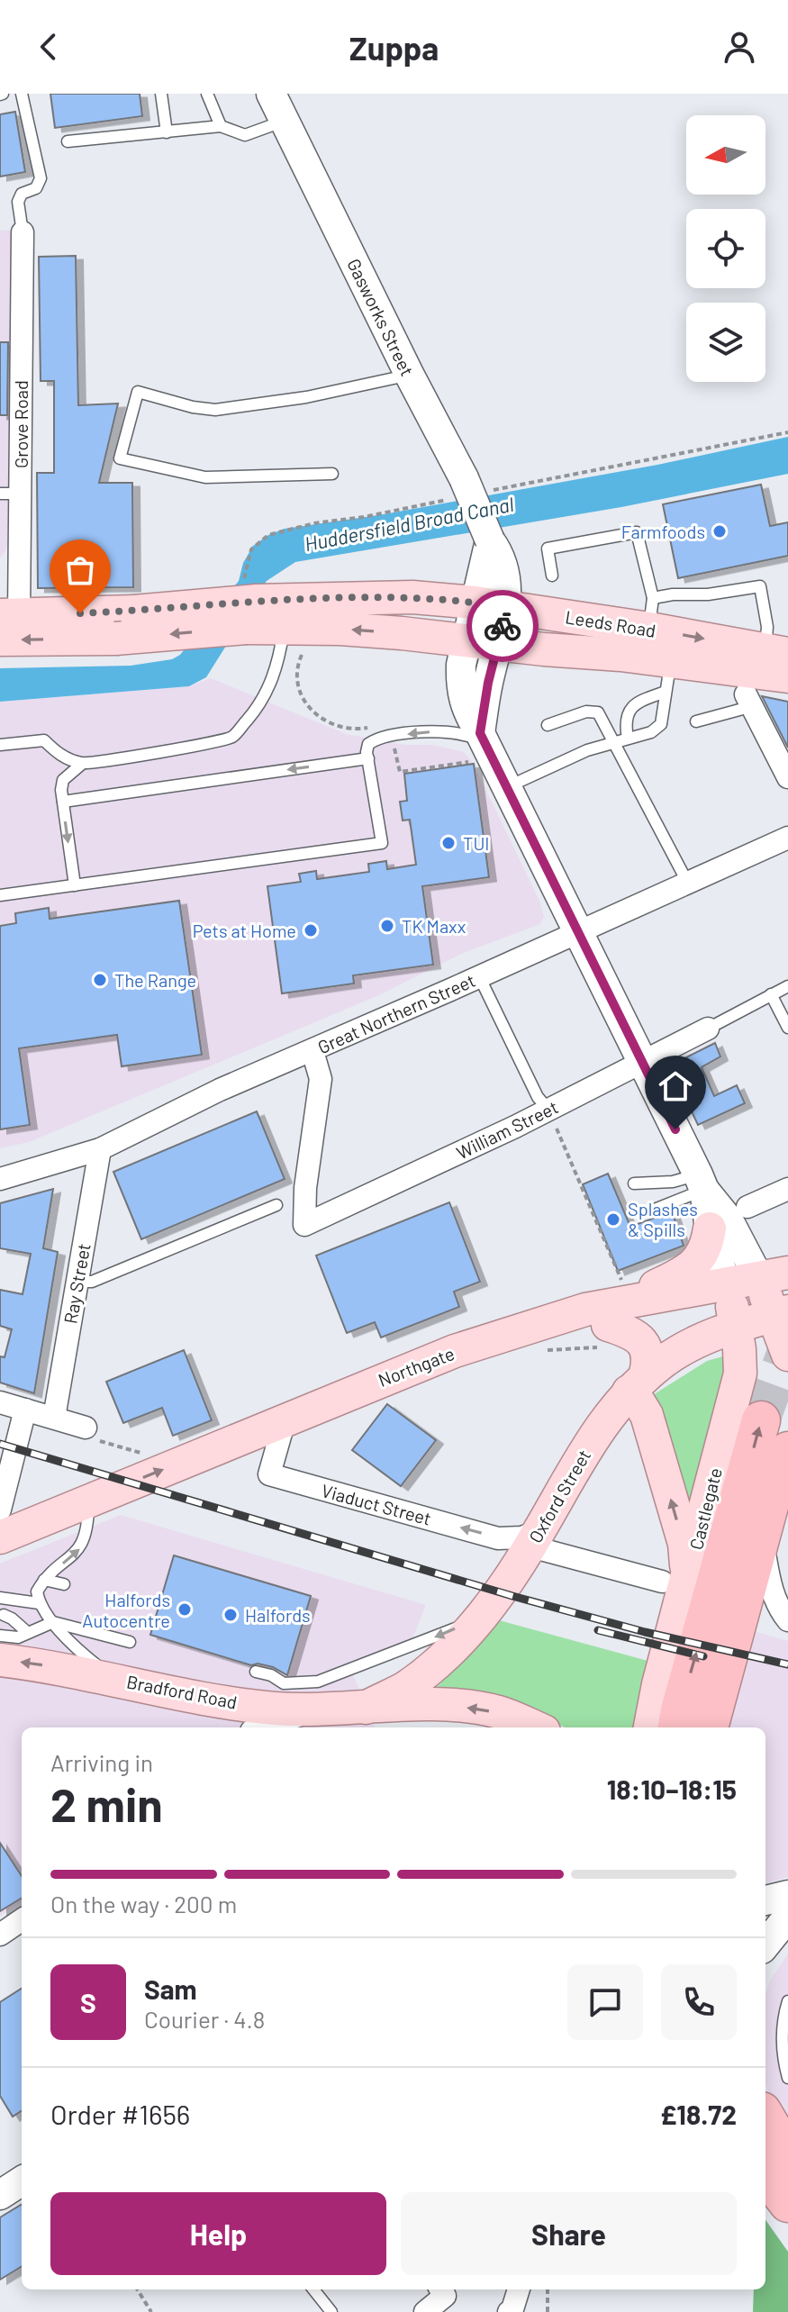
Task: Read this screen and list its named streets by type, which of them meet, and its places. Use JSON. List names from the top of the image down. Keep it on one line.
{"streets":{"highway":["Castlegate"],"main road":["Leeds Road","Northgate","Oxford Street","Bradford Road"],"street":["Gasworks Street","Grove Road","Great Northern Street","William Street","Ray Street","Viaduct Street"]},"crossings":[["Gasworks Street","Leeds Road"],["Grove Road","Leeds Road"],["Great Northern Street","William Street"],["Great Northern Street","Ray Street"],["Northgate","Oxford Street"],["Northgate","Viaduct Street"],["Northgate","Castlegate"],["Oxford Street","Viaduct Street"],["Oxford Street","Castlegate"],["Oxford Street","Bradford Road"],["Viaduct Street","Castlegate"]],"one_way":["Viaduct Street","Bradford Road"],"water":["Huddersfield Broad Canal"],"places":["Farmfoods","TUI","TK Maxx","Pets at Home","The Range","Splashes & Spills","Halfords Autocentre","Halfords"],"north":"left","page":{"header":"Zuppa","heading":["2 min","Arriving in","18:10–18:15"],"panel":["Sam","Courier · 4.8","Order #1656","£18.72"],"bar":"On the way · 200 m","round":"S","buttons":["Help","Share"]}}
